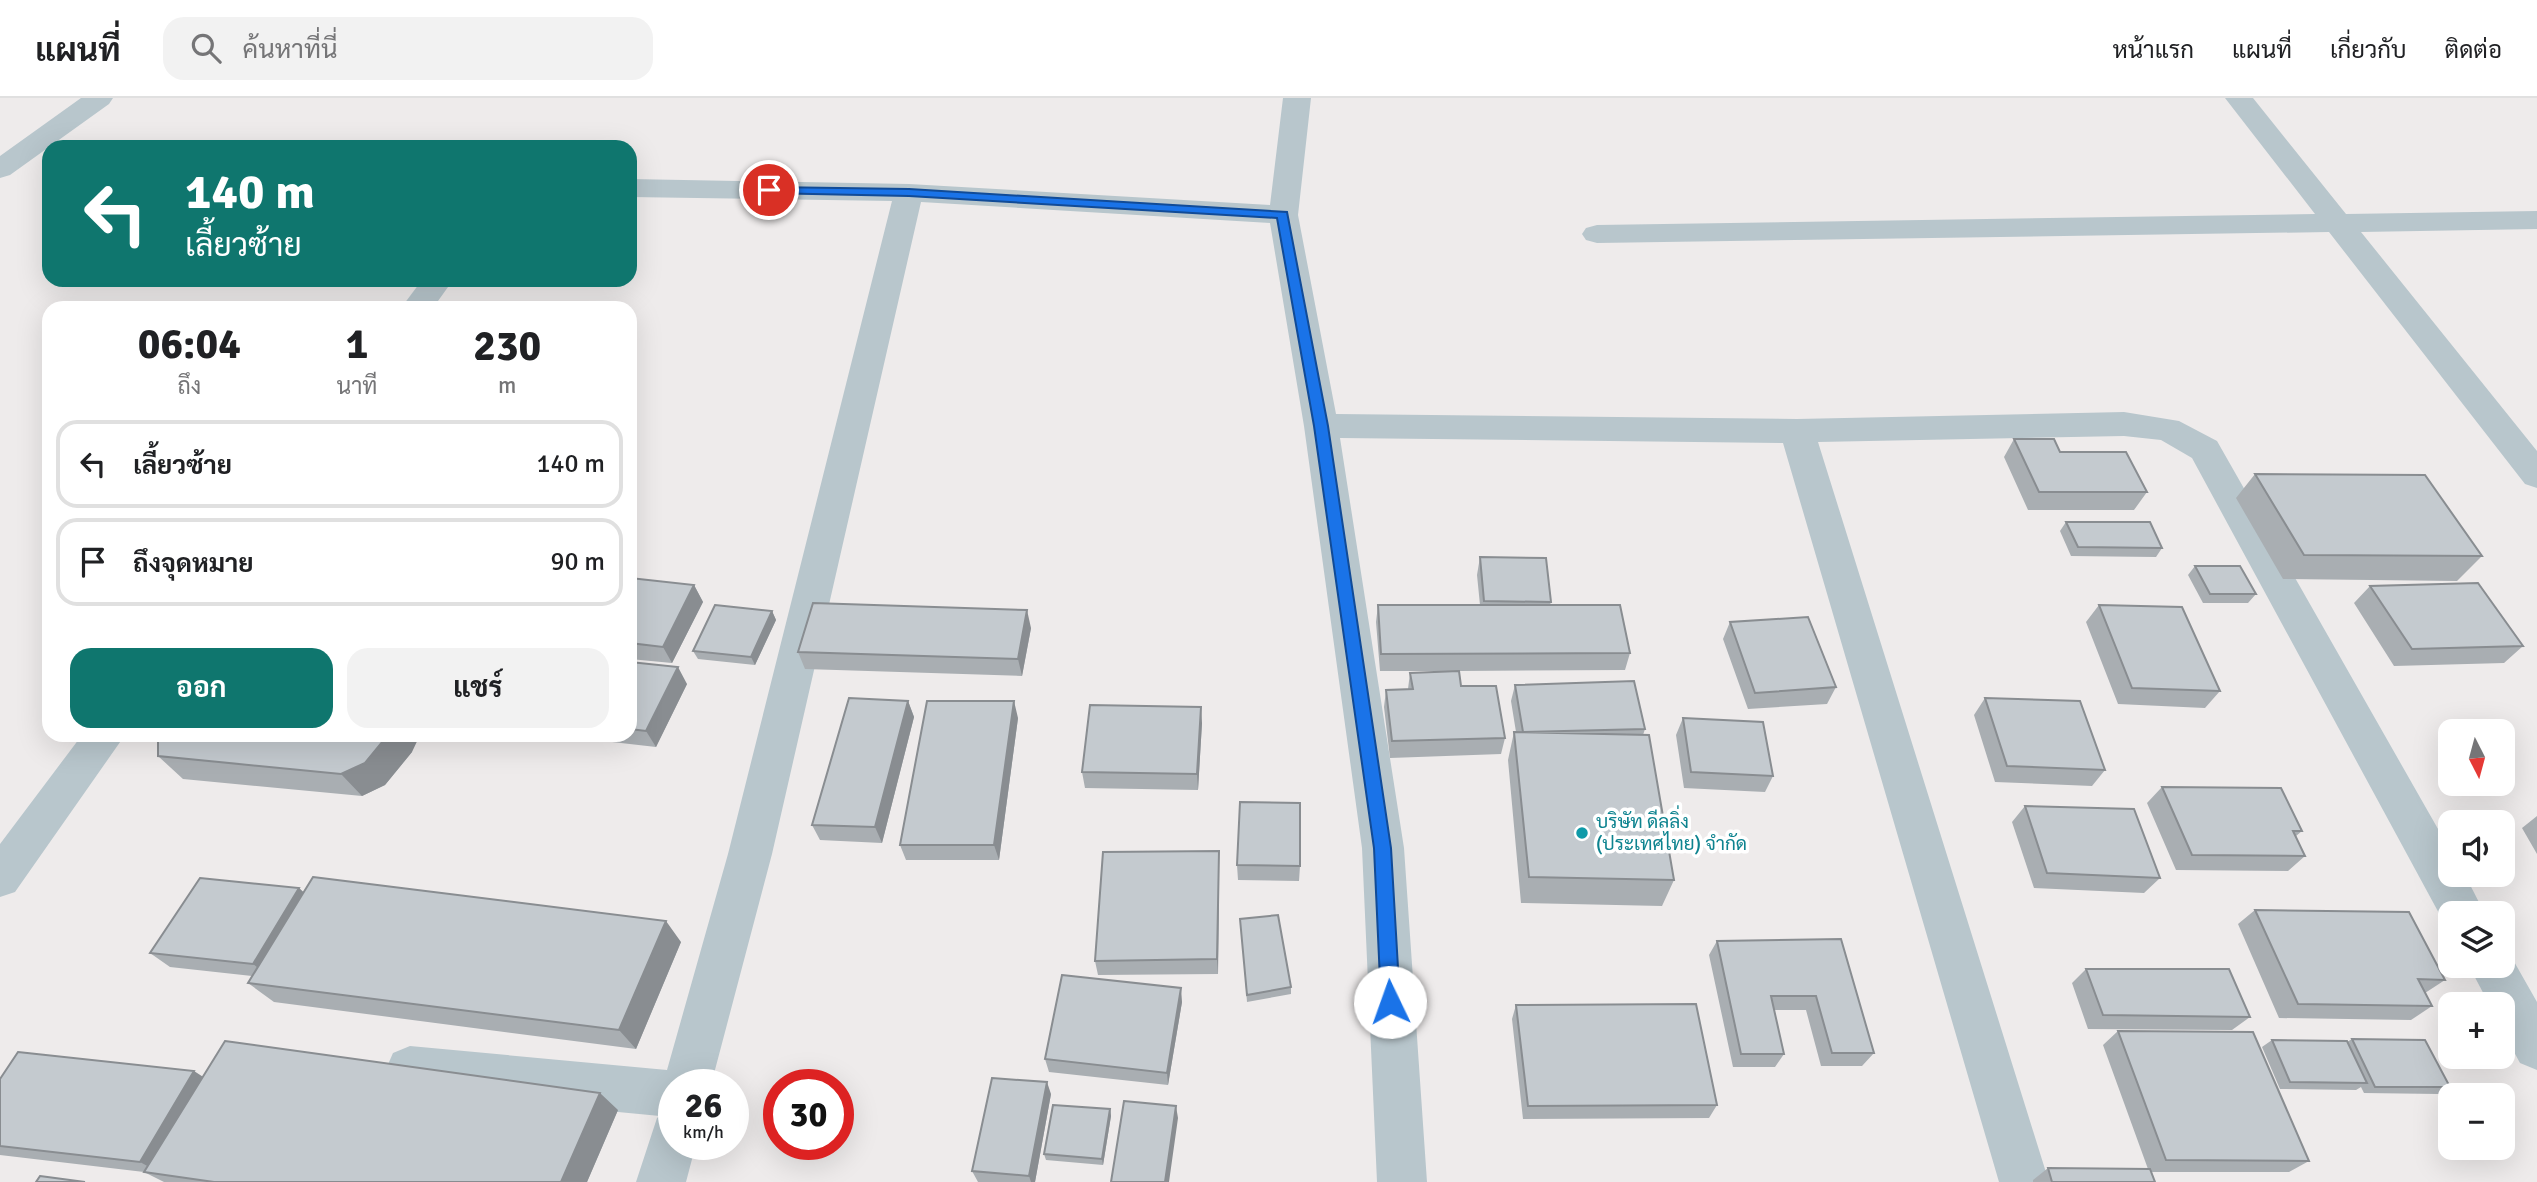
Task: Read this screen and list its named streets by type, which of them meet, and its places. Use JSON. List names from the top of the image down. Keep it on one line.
{"places":["บริษัท ดีลลิ่ง (ประเทศไทย) จำกัด"],"north":"bottom","page":{"header":"แผนที่","search":"ค้นหาที่นี่","nav":["หน้าแรก","แผนที่","เกี่ยวกับ","ติดต่อ"],"turn":["140 m","เลี้ยวซ้าย"],"eta":["06:04","ถึง","1","นาที","230","m"],"list":[{"name":"เลี้ยวซ้าย","value":"140 m"},{"name":"ถึงจุดหมาย","value":"90 m"}],"buttons":["ออก","แชร์"],"map_buttons":["+","−"],"speed":"26 km/h","limit":"30"}}
